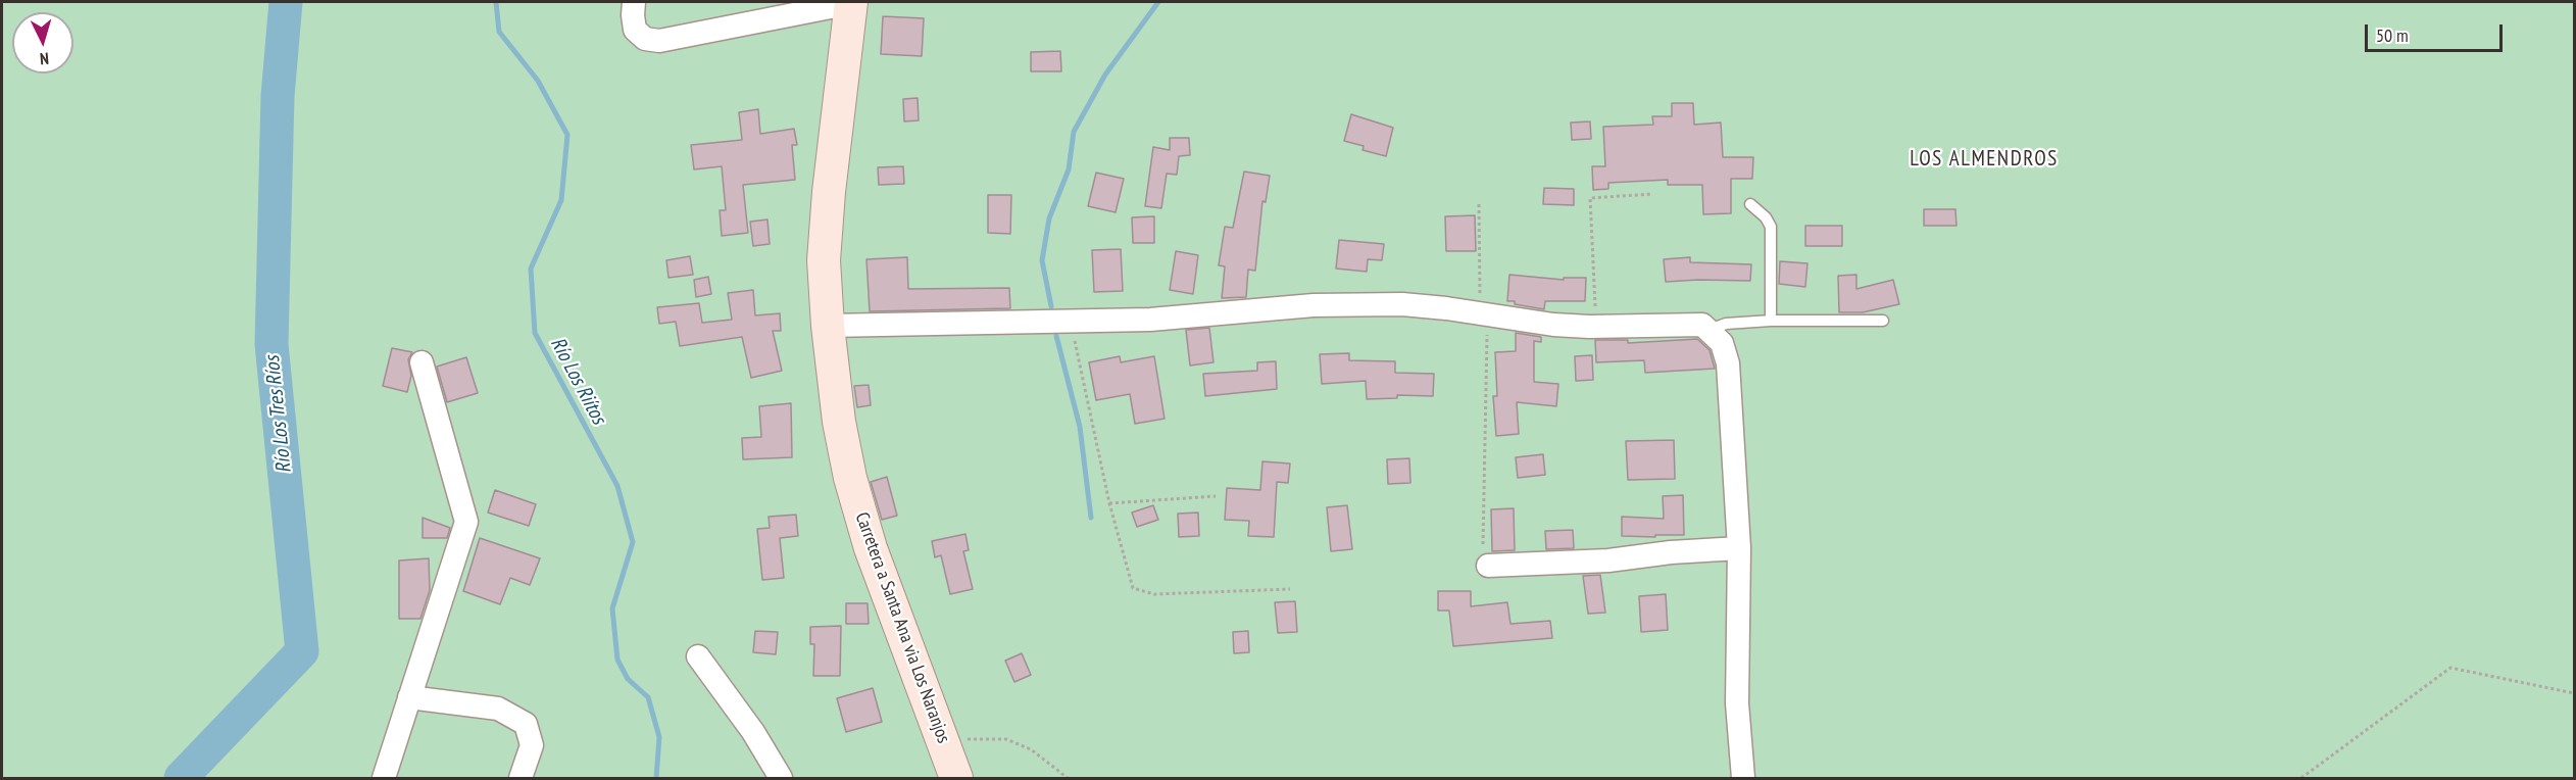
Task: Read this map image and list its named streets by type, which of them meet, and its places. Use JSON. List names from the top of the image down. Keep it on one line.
{"streets":{"main road":["Carretera a Santa Ana via Los Naranjos"]},"districts":["LOS ALMENDROS"],"water":["Río Los Riítos","Río Los Tres Ríos"],"scale_bar":"50 m","north":"bottom"}
